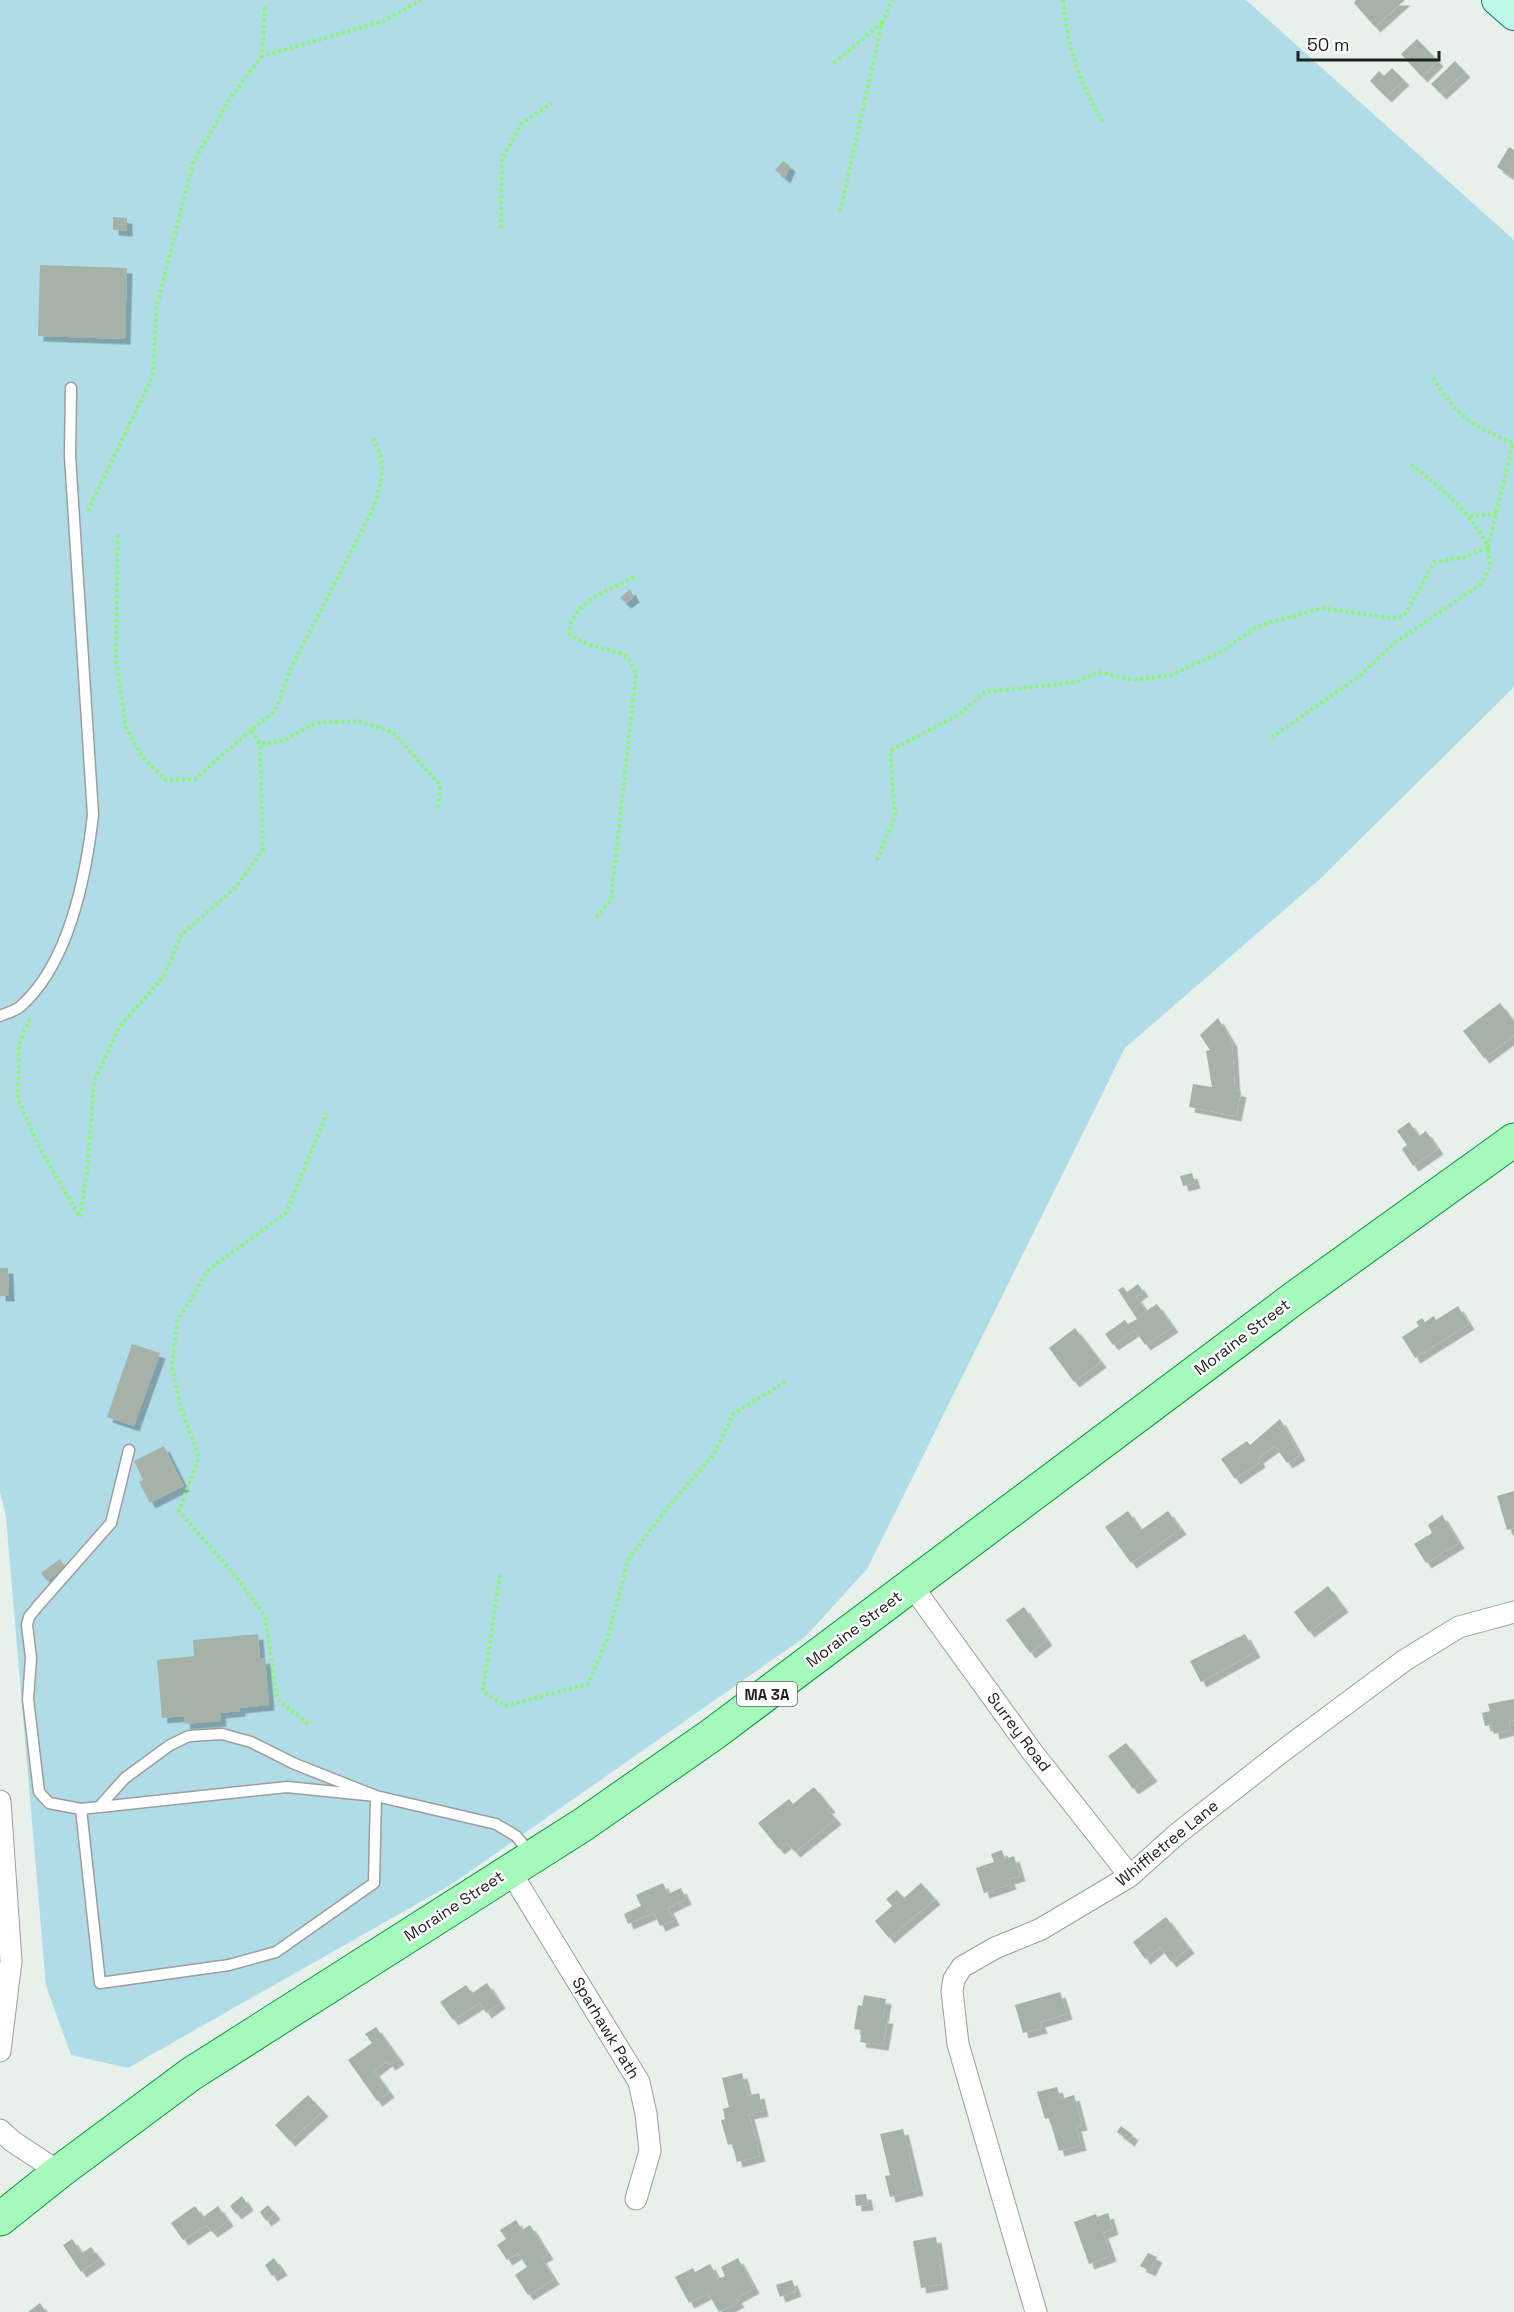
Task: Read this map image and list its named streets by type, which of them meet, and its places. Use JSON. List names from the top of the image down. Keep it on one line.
{"streets":{"main road":["Moraine Street","MA 3A"],"street":["Surrey Road","Whiffletree Lane","Sparhawk Path"]},"crossings":[["Moraine Street","Surrey Road"],["Moraine Street","Sparhawk Path"],["Surrey Road","Whiffletree Lane"]],"scale_bar":"50 m"}
